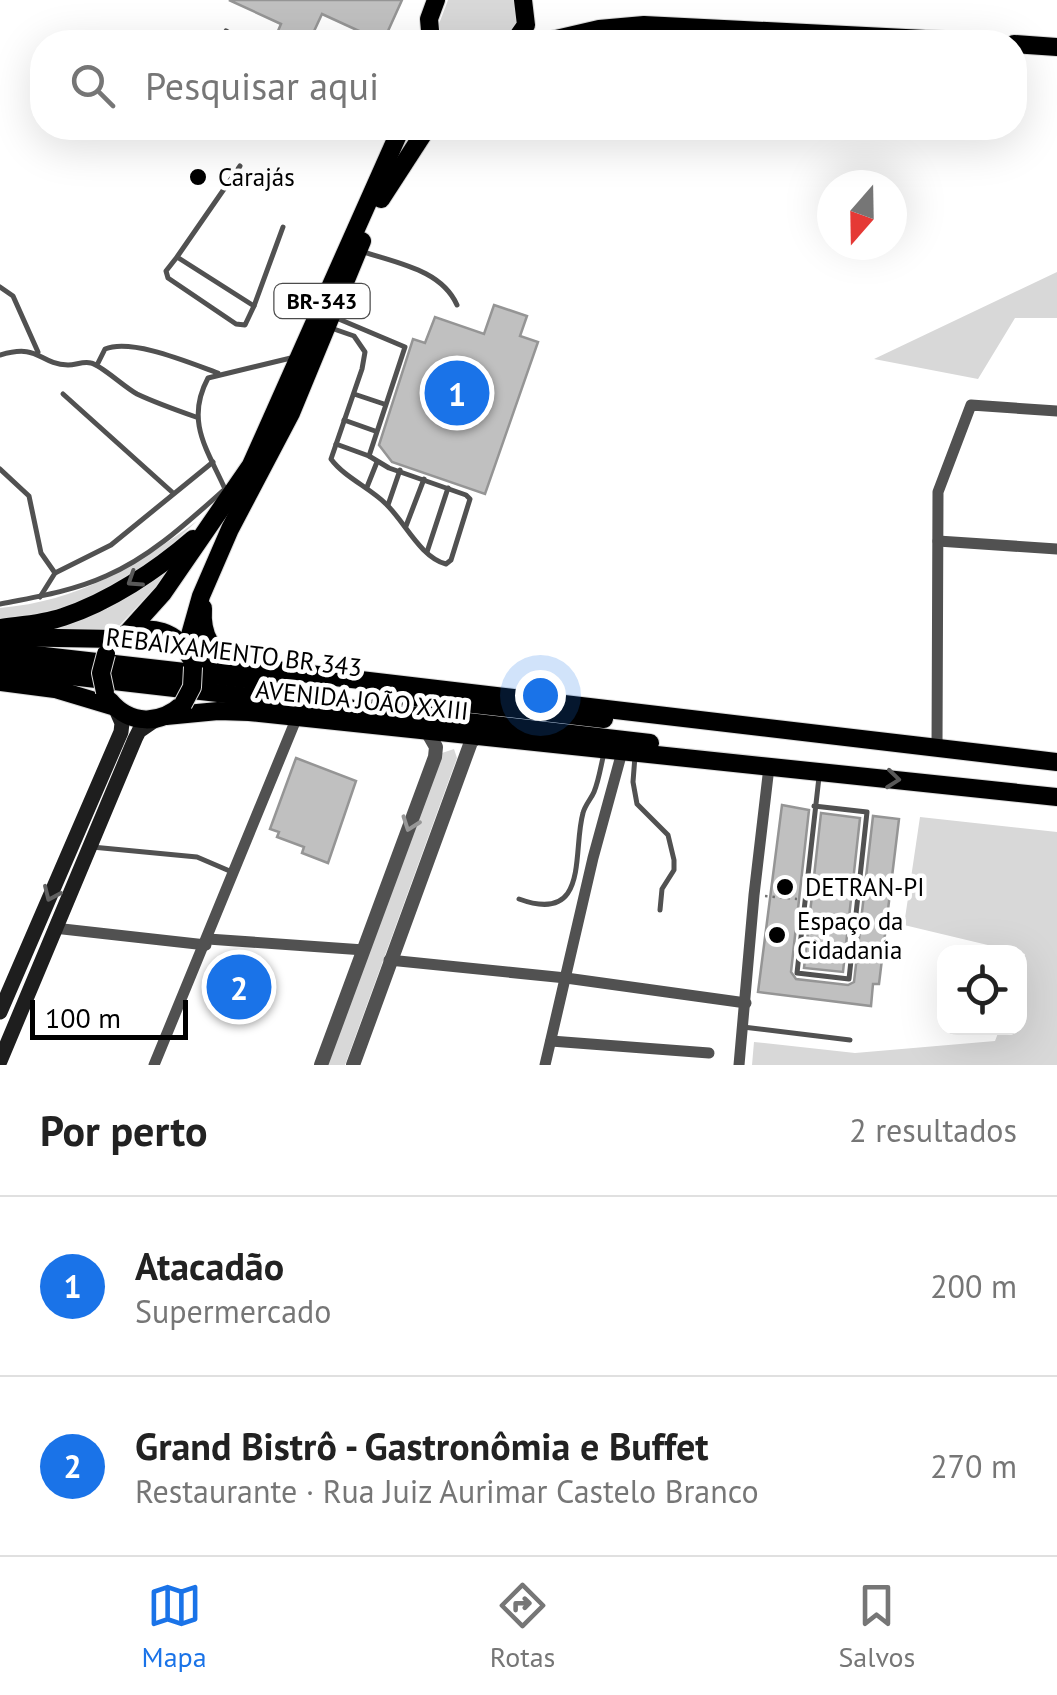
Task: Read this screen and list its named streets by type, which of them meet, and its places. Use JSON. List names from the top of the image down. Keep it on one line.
{"streets":{"main road":["BR-343","REBAIXAMENTO BR 343","AVENIDA JOÃO XXIII"]},"crossings":[["BR-343","AVENIDA JOÃO XXIII"],["REBAIXAMENTO BR 343","AVENIDA JOÃO XXIII"]],"places":["Carajás","DETRAN-PI","Espaço da Cidadania"],"scale_bar":"100 m","north":"bottom","page":{"search":"Pesquisar aqui","pins":["1","2"],"scale":"100 m","heading":["Por perto","2 resultados"],"list":[{"mark":"1","name":"Atacadão","note":"Supermercado","value":"200 m"},{"mark":"2","name":"Grand Bistrô - Gastronômia e Buffet","note":"Restaurante · Rua Juiz Aurimar Castelo Branco","value":"270 m"}],"nav":["Mapa","Rotas","Salvos"]}}
